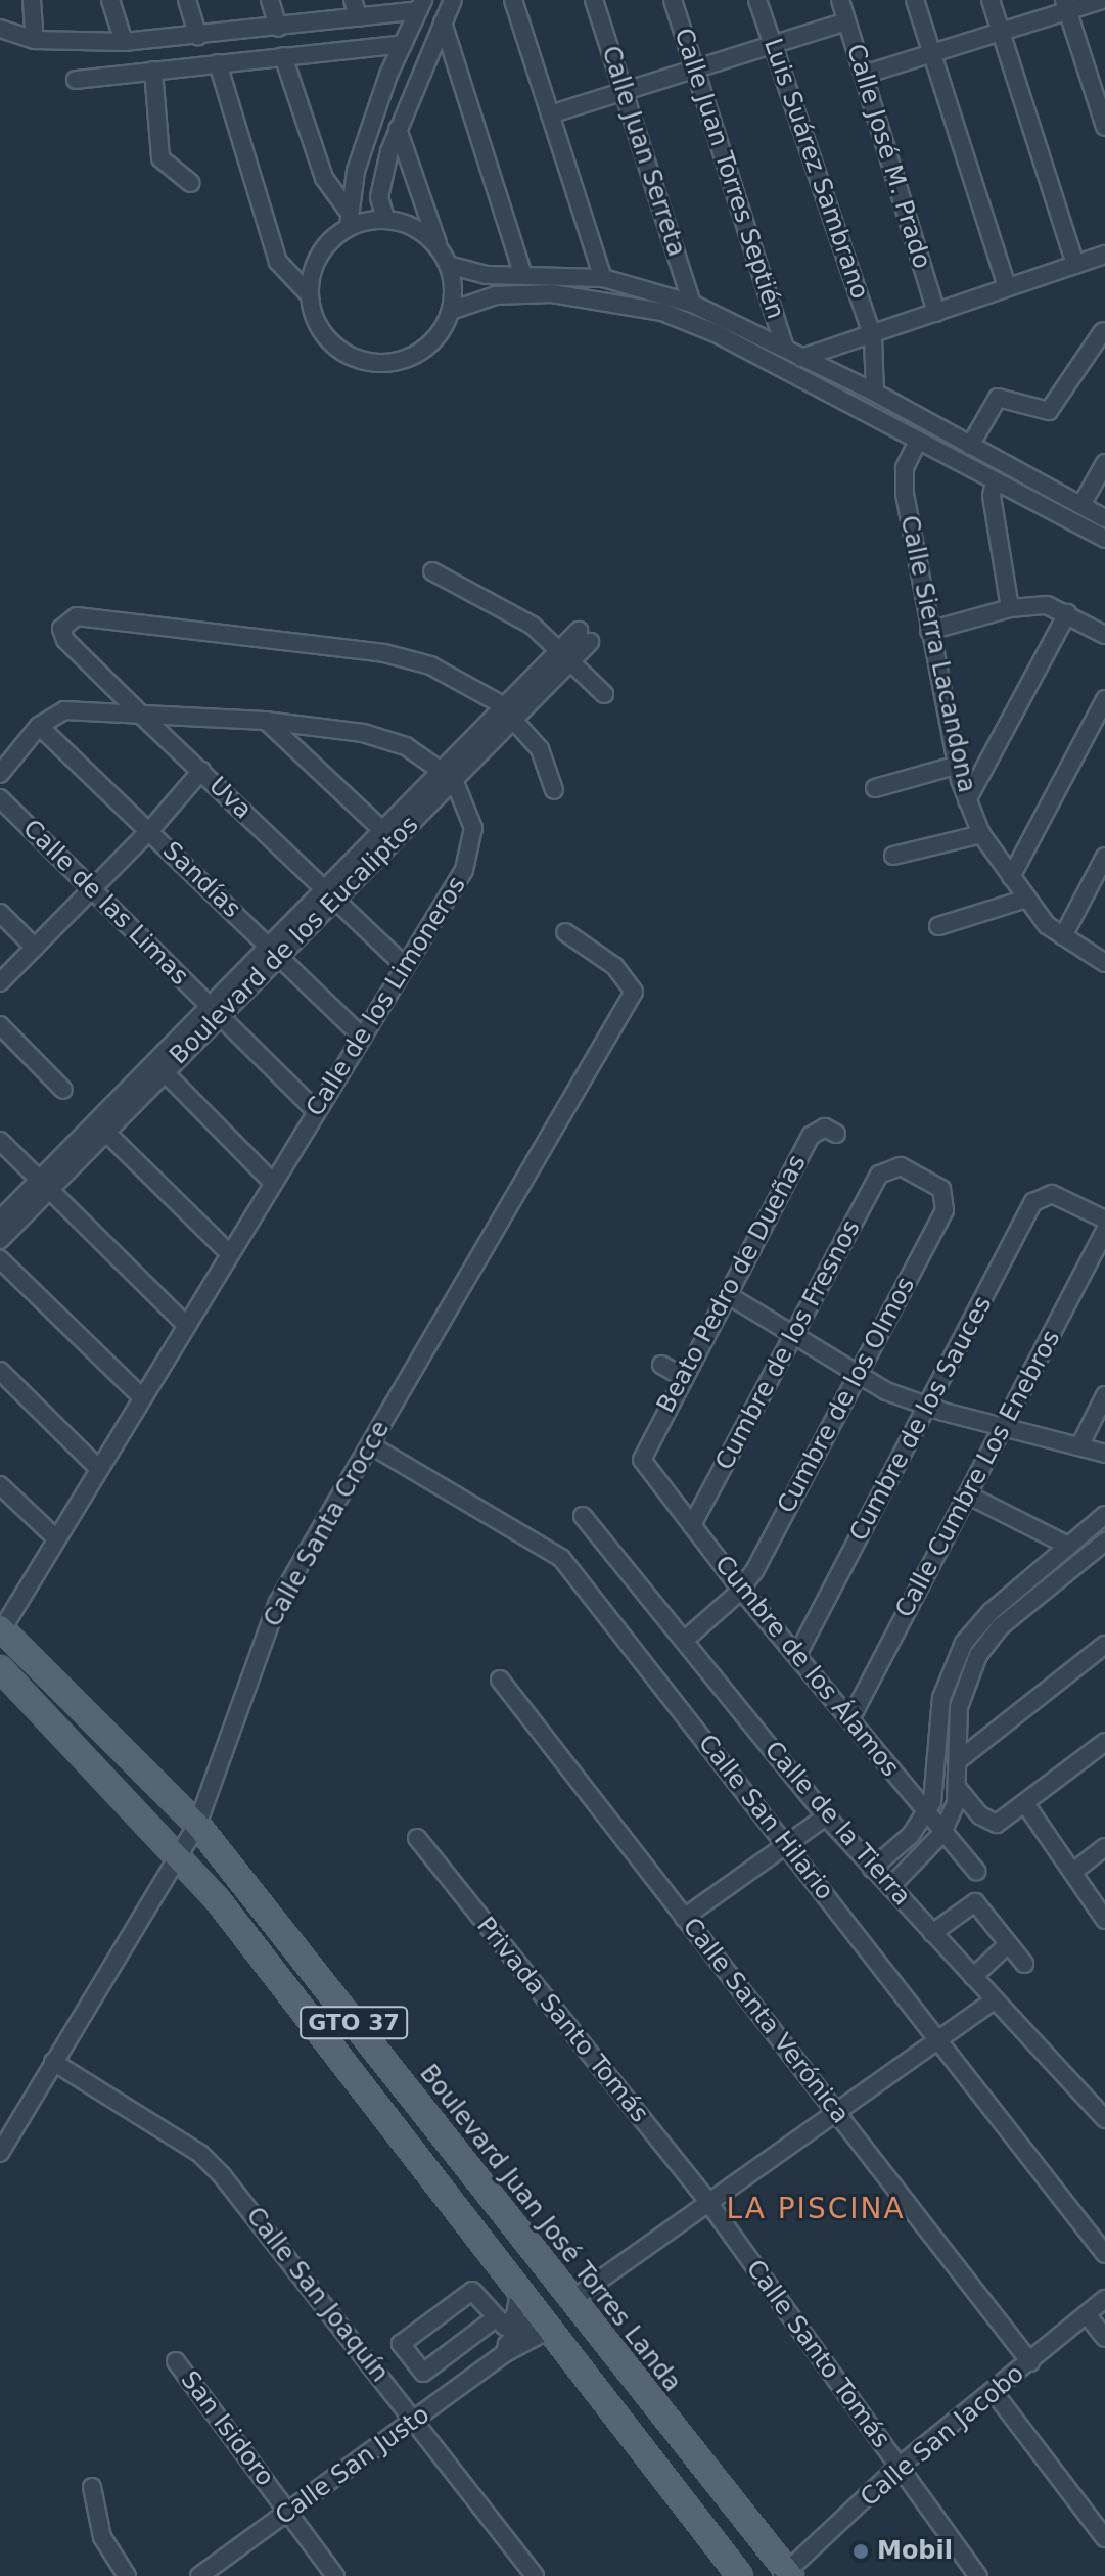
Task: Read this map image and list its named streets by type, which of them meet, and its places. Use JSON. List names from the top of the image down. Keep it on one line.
{"streets":{"main road":["GTO 37","Boulevard Juan José Torres Landa"],"street":["Calle Juan Serreta","Calle José M. Prado","Luis Suárez Sambrano","Calle Juan Torres Septién","Calle Sierra Lacandona","Uva","Sandías","Calle de las Limas","Boulevard de los Eucaliptos","Calle de los Limoneros","Beato Pedro de Dueñas","Cumbre de los Fresnos","Cumbre de los Olmos","Cumbre de los Sauces","Calle Cumbre Los Enebros","Calle Santa Crocce","Cumbre de los Álamos","Calle San Hilario","Calle de la Tierra","Privada Santo Tomás","Calle Santa Verónica","Calle San Joaquín","Calle Santo Tomás","San Isidoro","Calle San Jacobo","Calle San Justo"]},"crossings":[["Uva","Boulevard de los Eucaliptos"],["Uva","Calle de los Limoneros"],["Sandías","Boulevard de los Eucaliptos"],["Sandías","Calle de los Limoneros"],["Calle de las Limas","Boulevard de los Eucaliptos"],["Calle de las Limas","Calle de los Limoneros"],["Boulevard de los Eucaliptos","Calle de los Limoneros"],["Calle de los Limoneros","Boulevard Juan José Torres Landa"],["Beato Pedro de Dueñas","Cumbre de los Álamos"],["Cumbre de los Fresnos","Cumbre de los Olmos"],["Cumbre de los Fresnos","Cumbre de los Álamos"],["Cumbre de los Olmos","Cumbre de los Álamos"],["Cumbre de los Olmos","Calle de la Tierra"],["Cumbre de los Sauces","Cumbre de los Álamos"],["Calle Cumbre Los Enebros","Cumbre de los Álamos"],["Calle Santa Crocce","Calle San Hilario"],["Calle Santa Crocce","GTO 37"],["Calle Santa Crocce","Boulevard Juan José Torres Landa"],["Calle Santa Crocce","Calle San Joaquín"],["Privada Santo Tomás","Calle Santo Tomás"],["Calle Santa Verónica","Calle San Jacobo"],["GTO 37","Calle San Justo"],["Boulevard Juan José Torres Landa","Calle San Jacobo"],["Calle San Joaquín","Calle San Justo"],["Calle Santo Tomás","Calle San Jacobo"],["San Isidoro","Calle San Justo"]],"districts":["LA PISCINA"],"places":["Mobil"]}
